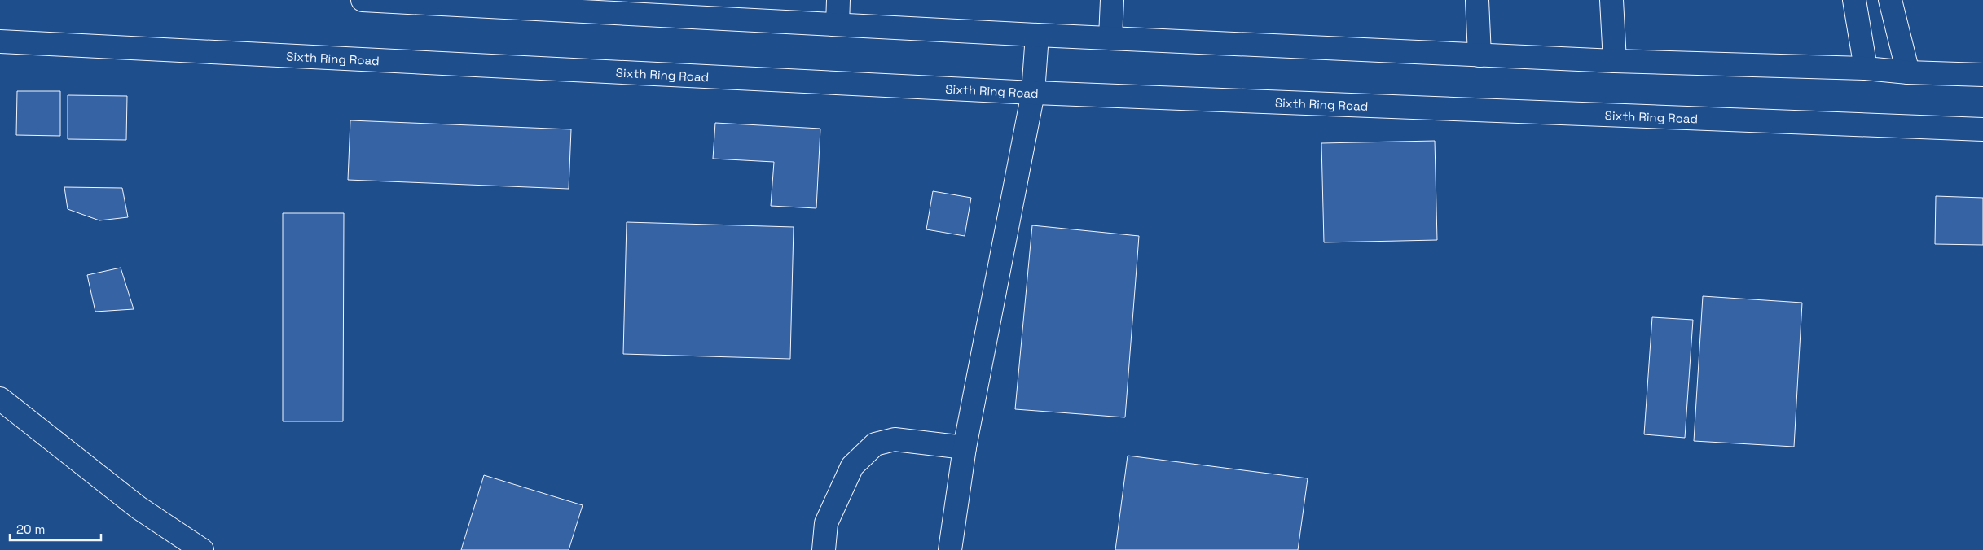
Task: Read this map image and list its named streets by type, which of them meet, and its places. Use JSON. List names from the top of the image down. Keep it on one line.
{"streets":{"main road":["Sixth Ring Road"]},"scale_bar":"20 m"}
